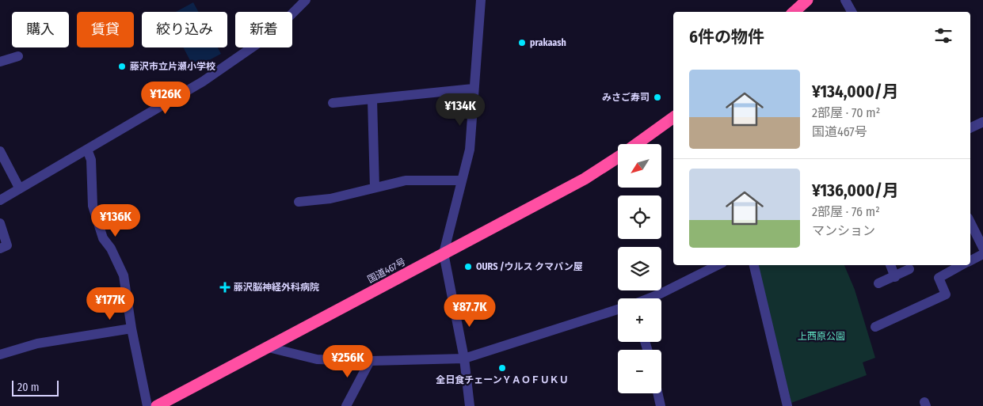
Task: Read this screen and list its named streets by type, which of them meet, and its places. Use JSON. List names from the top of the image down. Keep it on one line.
{"streets":{"highway":["国道467号"]},"parks":["上西原公園"],"places":{"other":["prakaash","藤沢市立片瀬小学校","みさご寿司","OURS /ウルス クマパン屋","全日食チェーンＹＡＯＦＵＫＵ"],"health":["藤沢脳神経外科病院"]},"scale_bar":"20 m","north":"bottom left","page":{"chip":["購入","賃貸","絞り込み","新着"],"heading":"6件の物件","list":[{"name":"¥134,000/月","note":"2部屋 · 70 m² · 国道467号"},{"name":"¥136,000/月","note":"2部屋 · 76 m² · マンション"}],"price":["¥126K","¥134K","¥136K","¥177K","¥87.7K","¥256K"],"map_buttons":["+","−"],"scale":"20 m"}}
